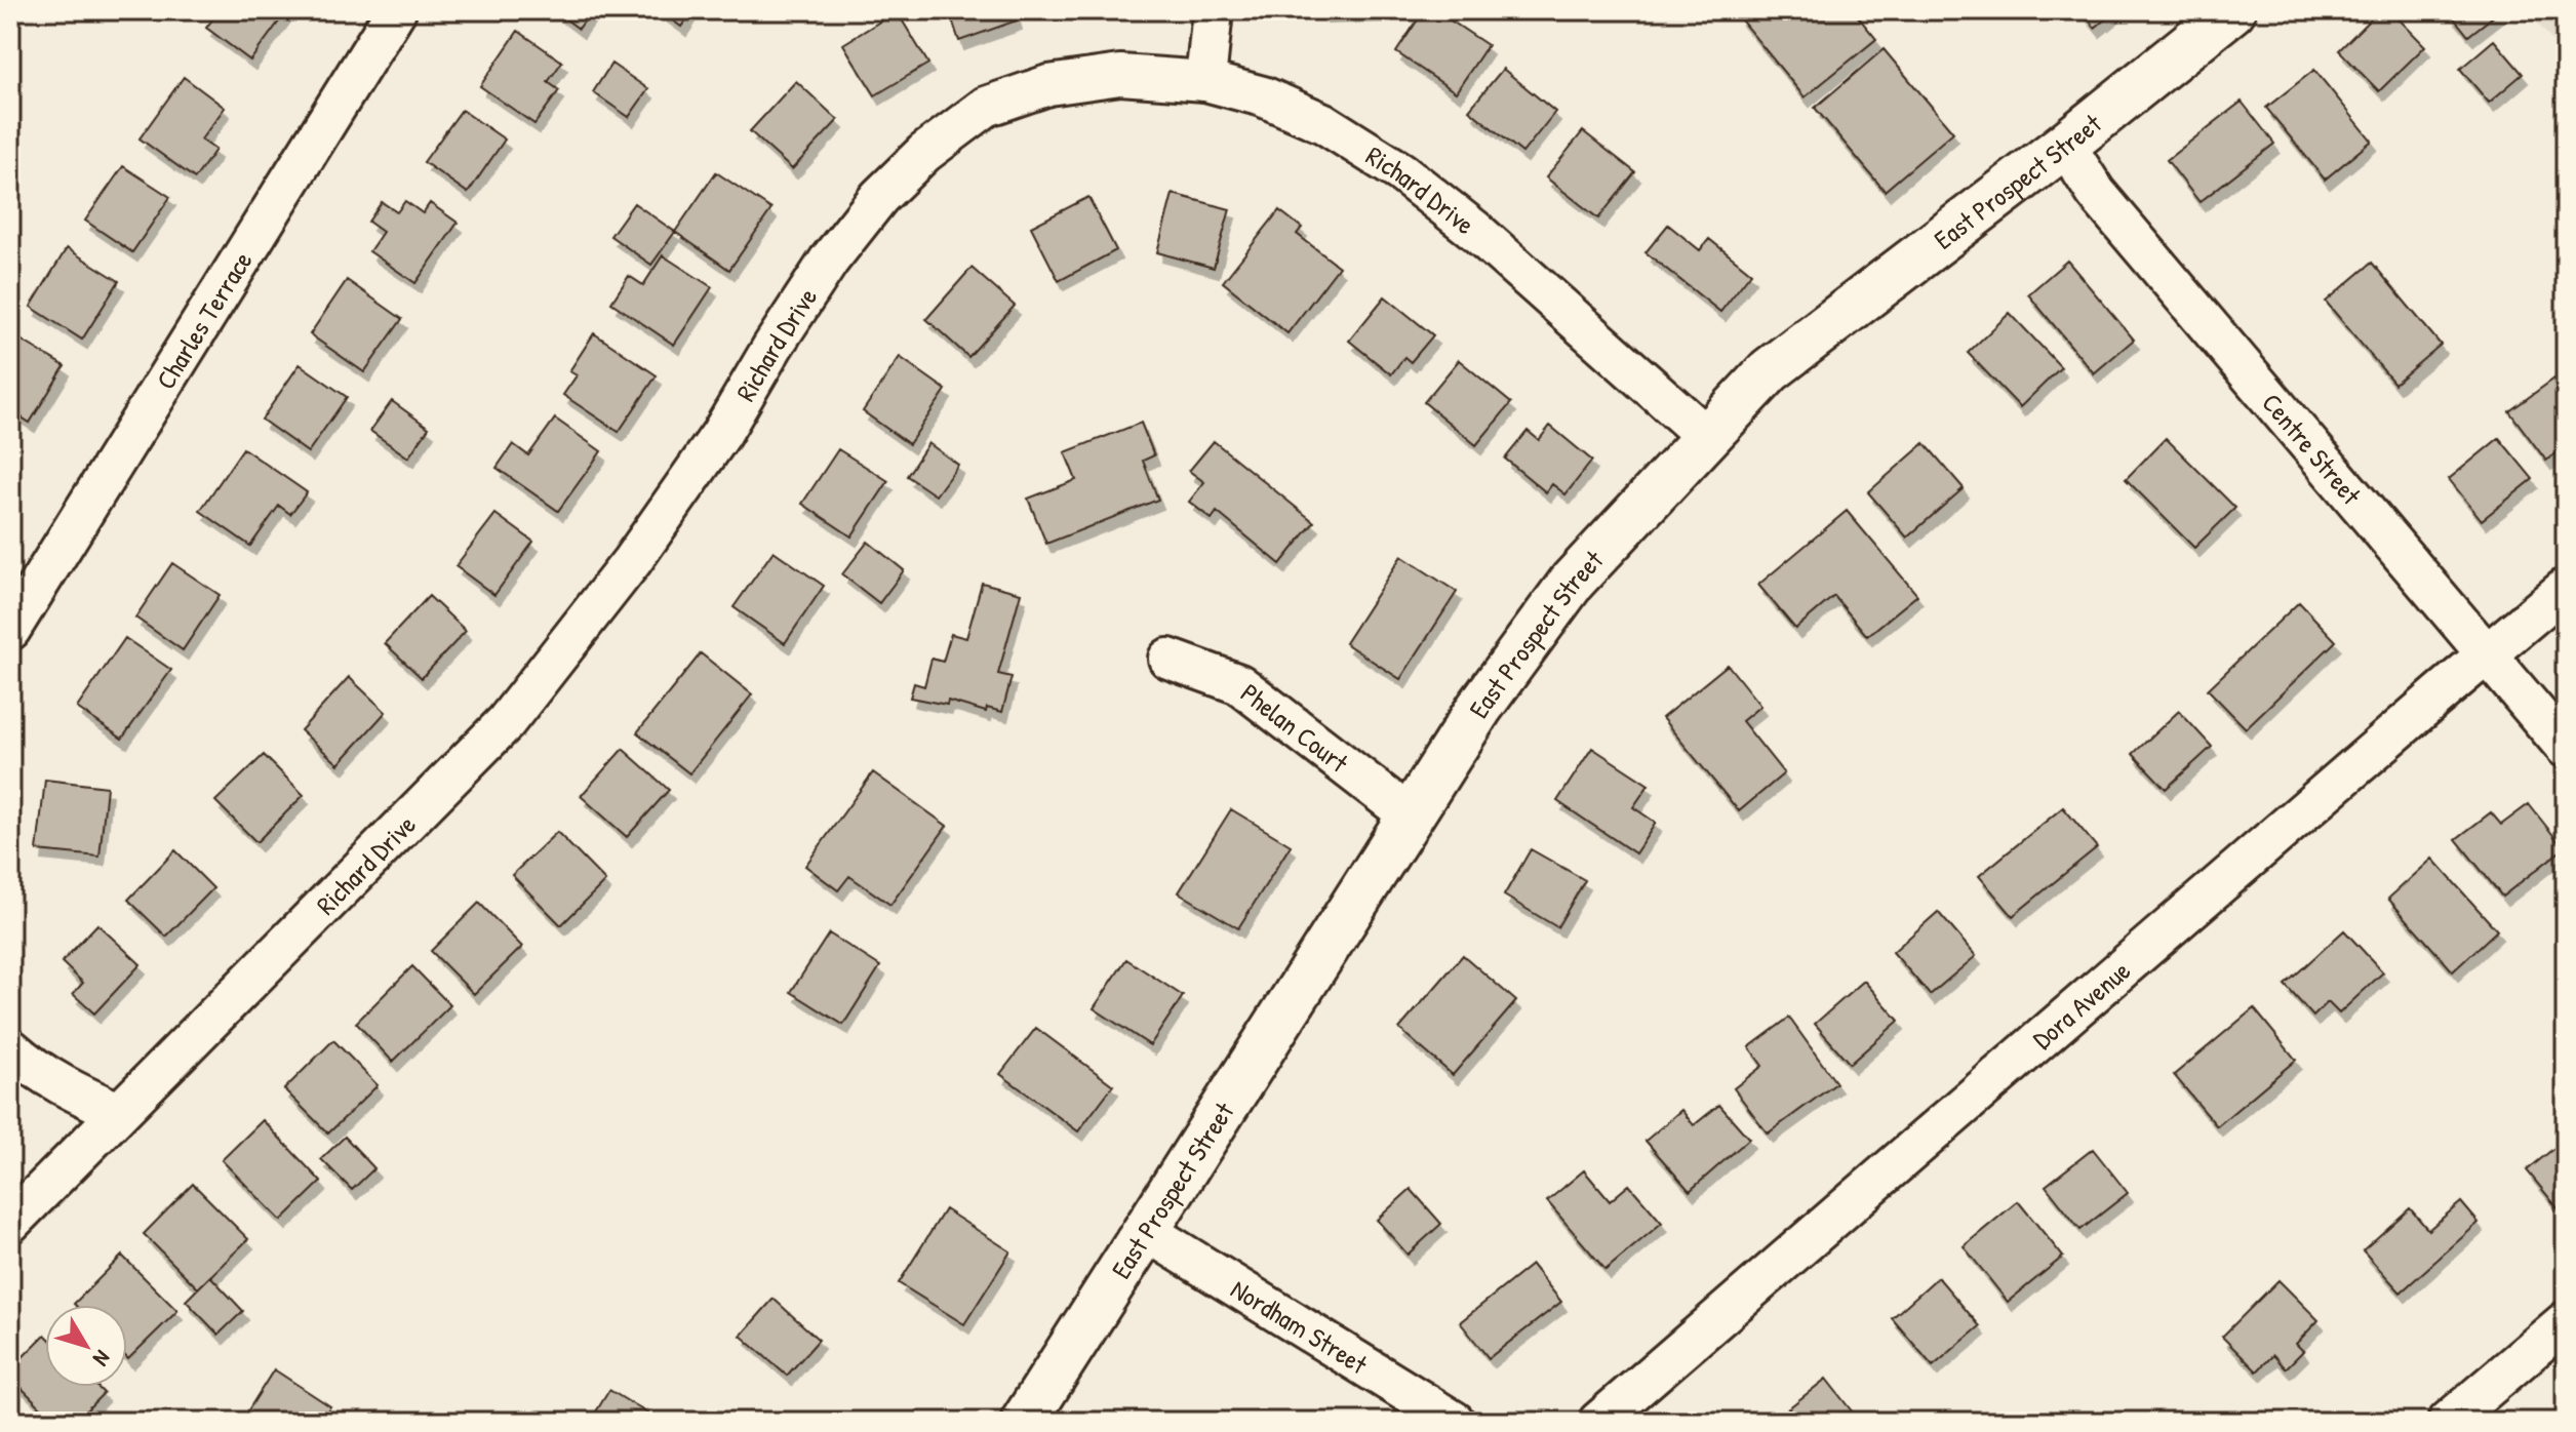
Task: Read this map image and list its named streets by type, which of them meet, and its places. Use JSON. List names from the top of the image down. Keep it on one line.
{"streets":{"street":["East Prospect Street","Richard Drive","Charles Terrace","Centre Street","Phelan Court","Dora Avenue","Nordham Street"]},"crossings":[["East Prospect Street","Richard Drive"],["East Prospect Street","Centre Street"],["East Prospect Street","Phelan Court"],["East Prospect Street","Nordham Street"],["Centre Street","Dora Avenue"]],"north":"bottom right"}
